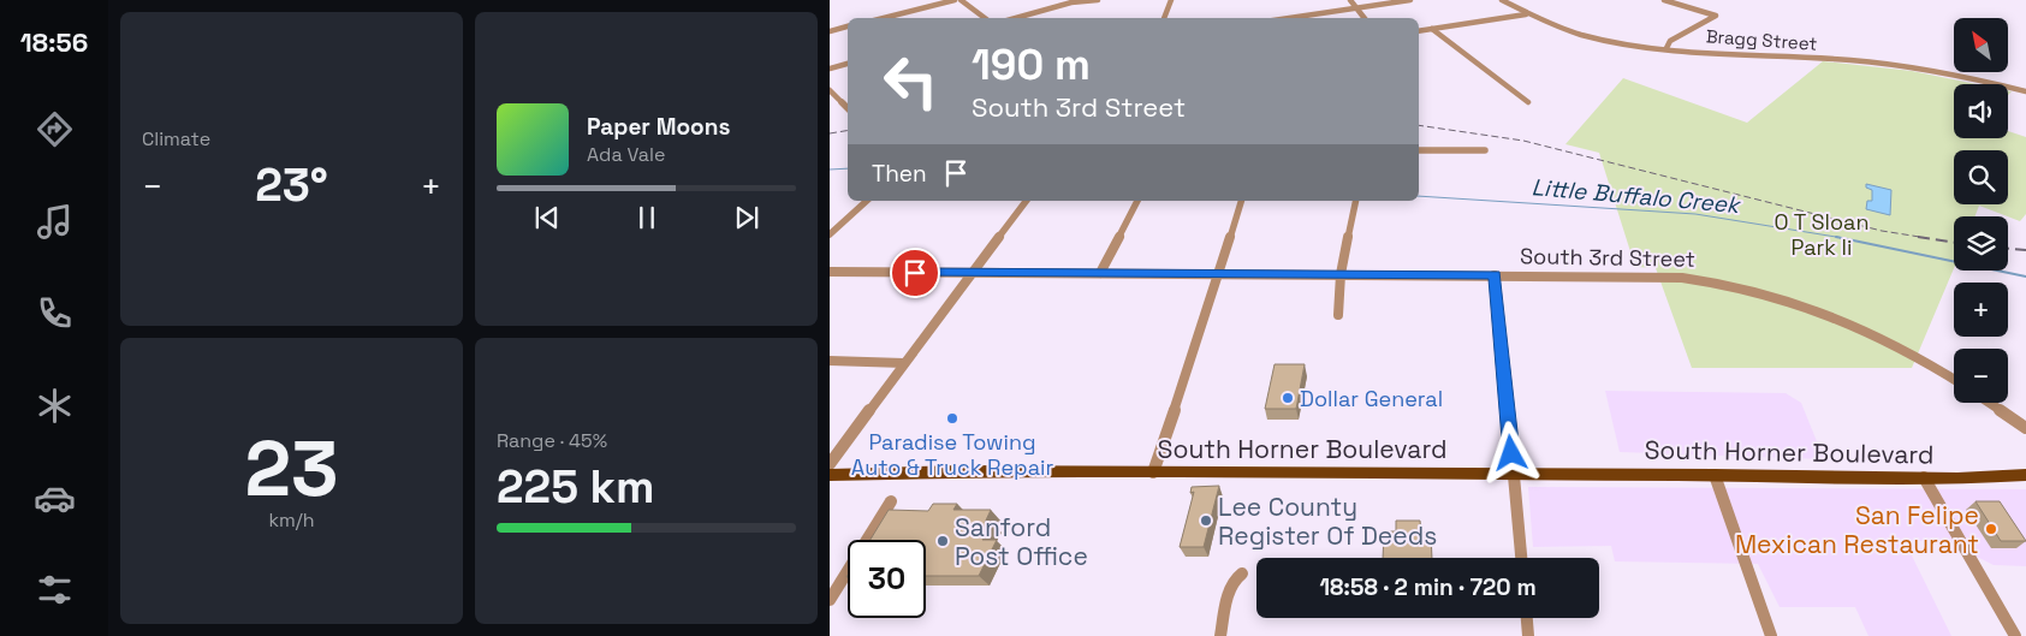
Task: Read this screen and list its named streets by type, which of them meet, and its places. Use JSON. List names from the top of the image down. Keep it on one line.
{"streets":{"main road":["South Horner Boulevard"],"street":["Bragg Street","South 3rd Street"]},"water":["Little Buffalo Creek"],"parks":["O T Sloan Park Ii"],"places":["Dollar General","Paradise Towing Auto & Truck Repair","Lee County Register Of Deeds","San Felipe Mexican Restaurant","Sanford Post Office"],"north":"top left","page":{"tabs":"18:56","tile":["Climate",["23","km/h"],["Range · 45%","225 km"]],"map_buttons":["+","−"],"turn":["190 m","South 3rd Street"],"song":["Paper Moons","Ada Vale"],"then":"Then","heat":["−","23°","+"],"limit":"30","trip":"18:58 · 2 min · 720 m"}}
